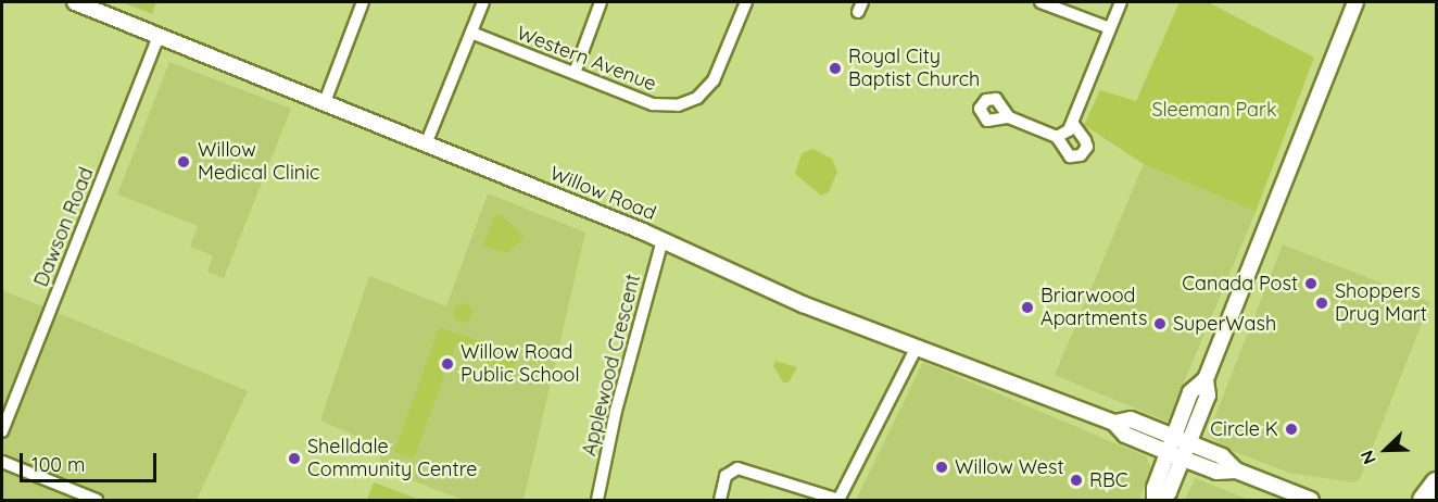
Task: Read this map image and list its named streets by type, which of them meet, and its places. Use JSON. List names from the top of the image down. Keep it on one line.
{"streets":{"main road":["Willow Road"],"street":["Western Avenue","Dawson Road","Applewood Crescent"]},"crossings":[["Willow Road","Dawson Road"],["Willow Road","Applewood Crescent"]],"parks":["Sleeman Park"],"places":["Royal City Baptist Church","Willow Medical Clinic","Canada Post","Shoppers Drug Mart","Briarwood Apartments","SuperWash","Willow Road Public School","Circle K","Shelldale Community Centre","Willow West","RBC"],"scale_bar":"100 m","north":"bottom left"}
